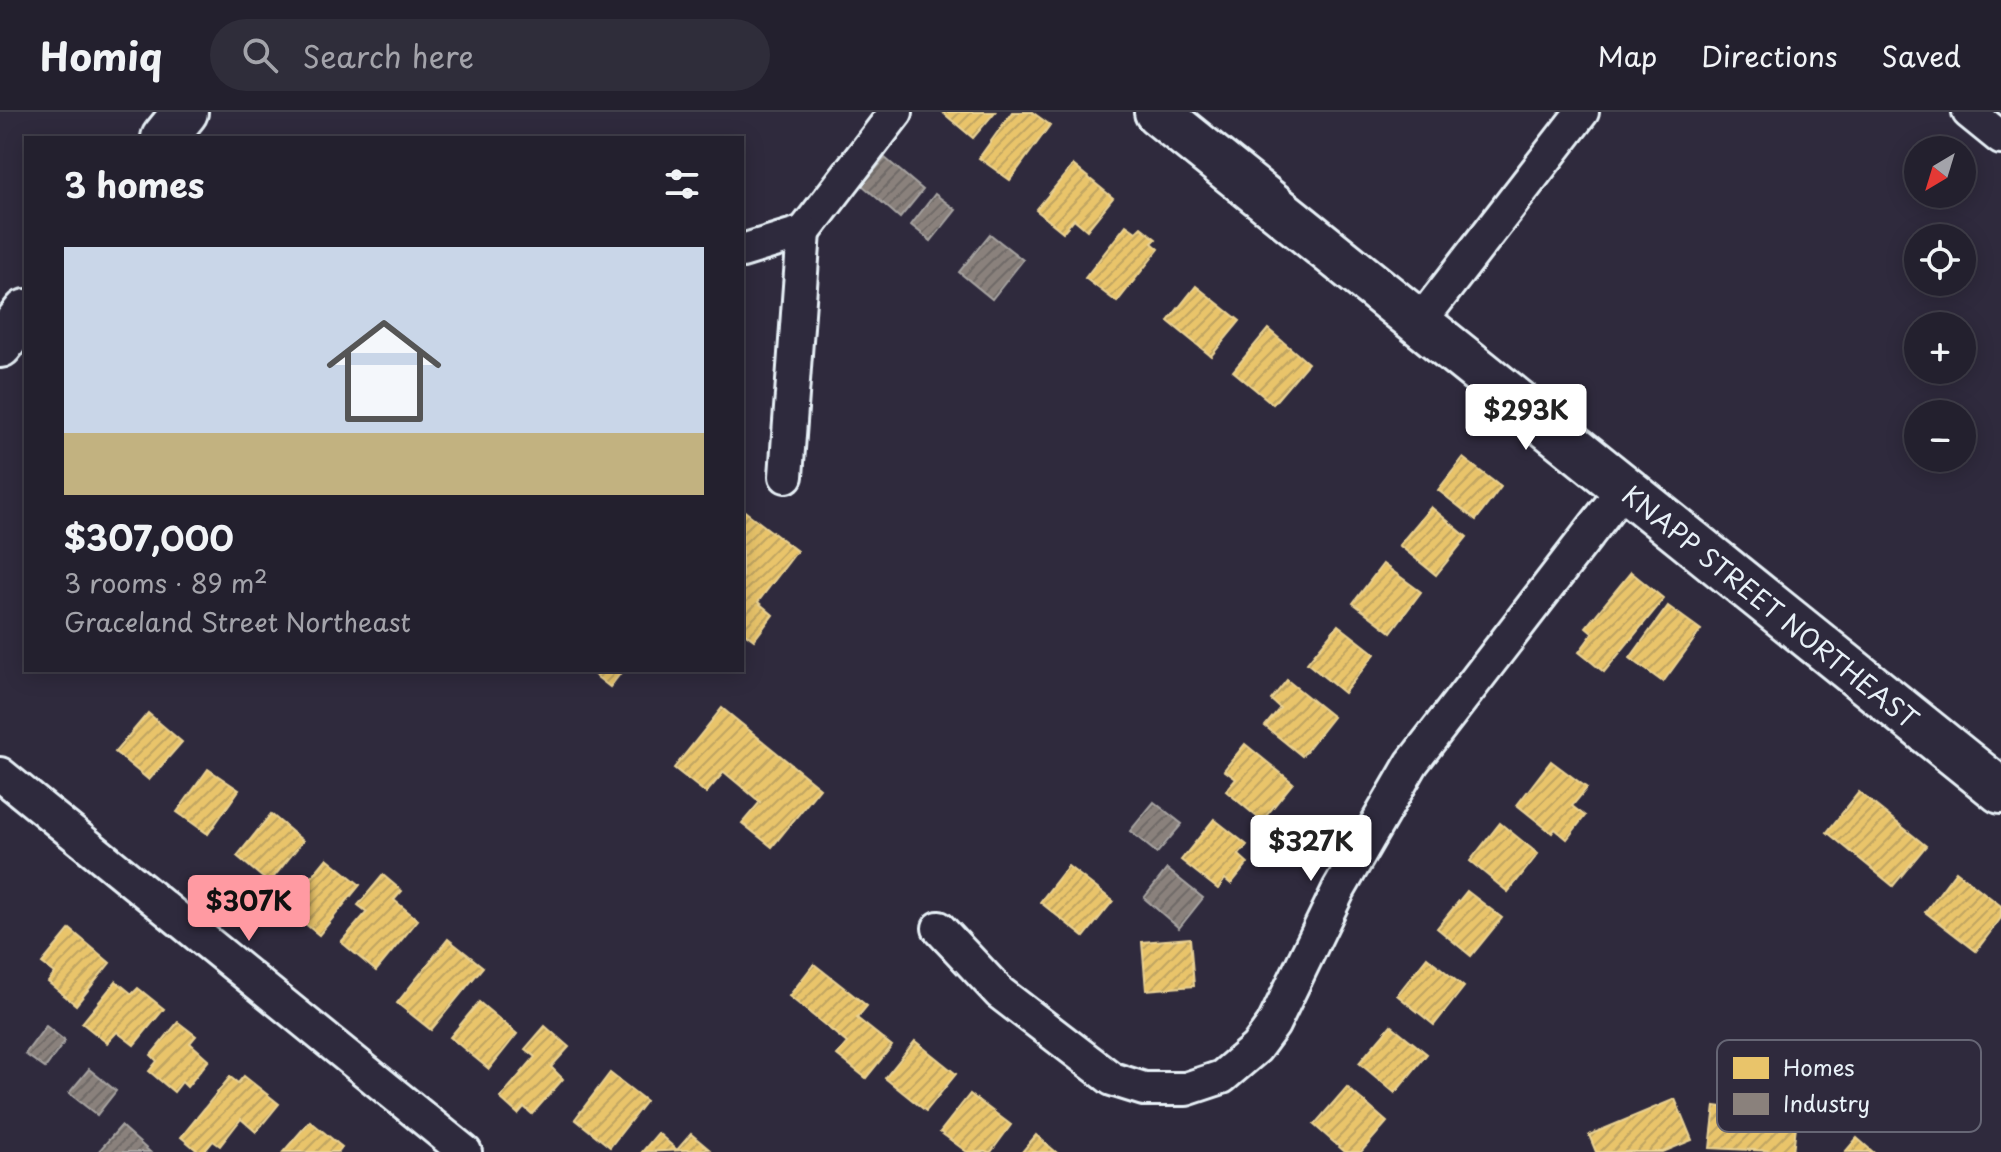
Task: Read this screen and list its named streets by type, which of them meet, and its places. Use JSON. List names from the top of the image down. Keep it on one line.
{"streets":{"street":["KNAPP STREET NORTHEAST"]},"legend":["Homes","Industry"],"north":"bottom left","page":{"header":"Homiq","search":"Search here","nav":["Map","Directions","Saved"],"map_buttons":["+","−"],"heading":"3 homes","list":[{"name":"$307,000","note":"3 rooms · 89 m² · Graceland Street Northeast"}],"price":["$293K","$327K","$307K"]}}
